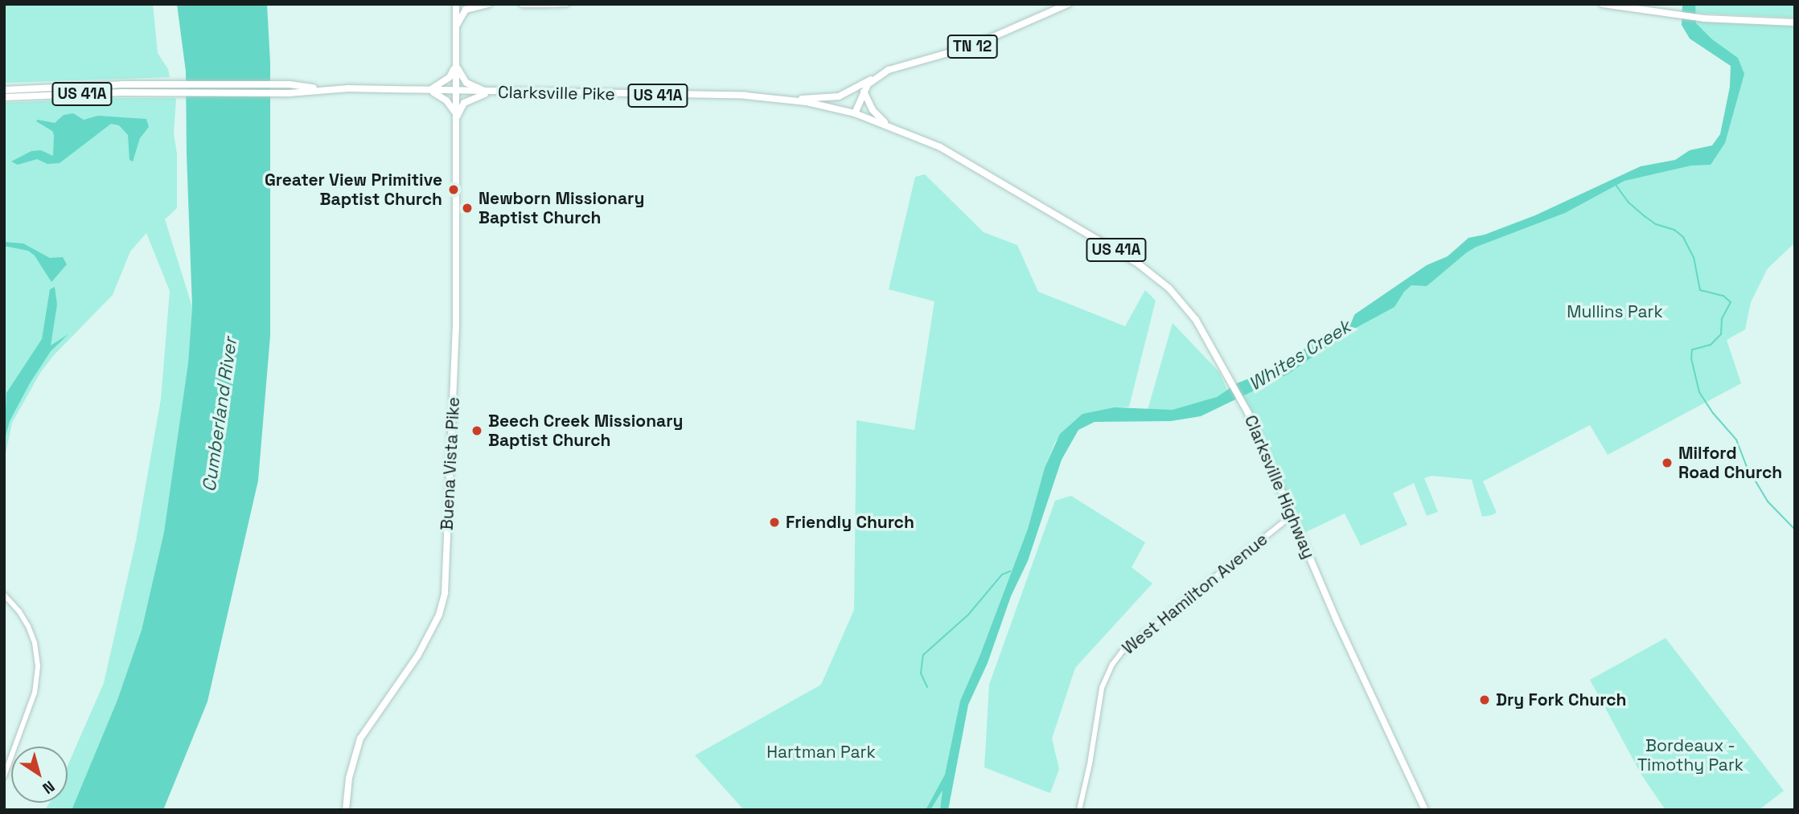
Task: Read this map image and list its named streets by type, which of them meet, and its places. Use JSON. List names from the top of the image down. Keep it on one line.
{"streets":{"main road":["TN 12","Clarksville Pike","US 41A","Buena Vista Pike","Clarksville Highway"],"street":["West Hamilton Avenue"]},"crossings":[["TN 12","Clarksville Pike"],["TN 12","Clarksville Highway"],["Clarksville Pike","Buena Vista Pike"],["Clarksville Pike","Clarksville Highway"],["Clarksville Highway","West Hamilton Avenue"]],"water":["Whites Creek","Cumberland River"],"parks":["Mullins Park","Bordeaux - Timothy Park","Hartman Park"],"places":["Greater View Primitive Baptist Church","Newborn Missionary Baptist Church","Beech Creek Missionary Baptist Church","Milford Road Church","Friendly Church","Dry Fork Church"],"north":"bottom right"}
